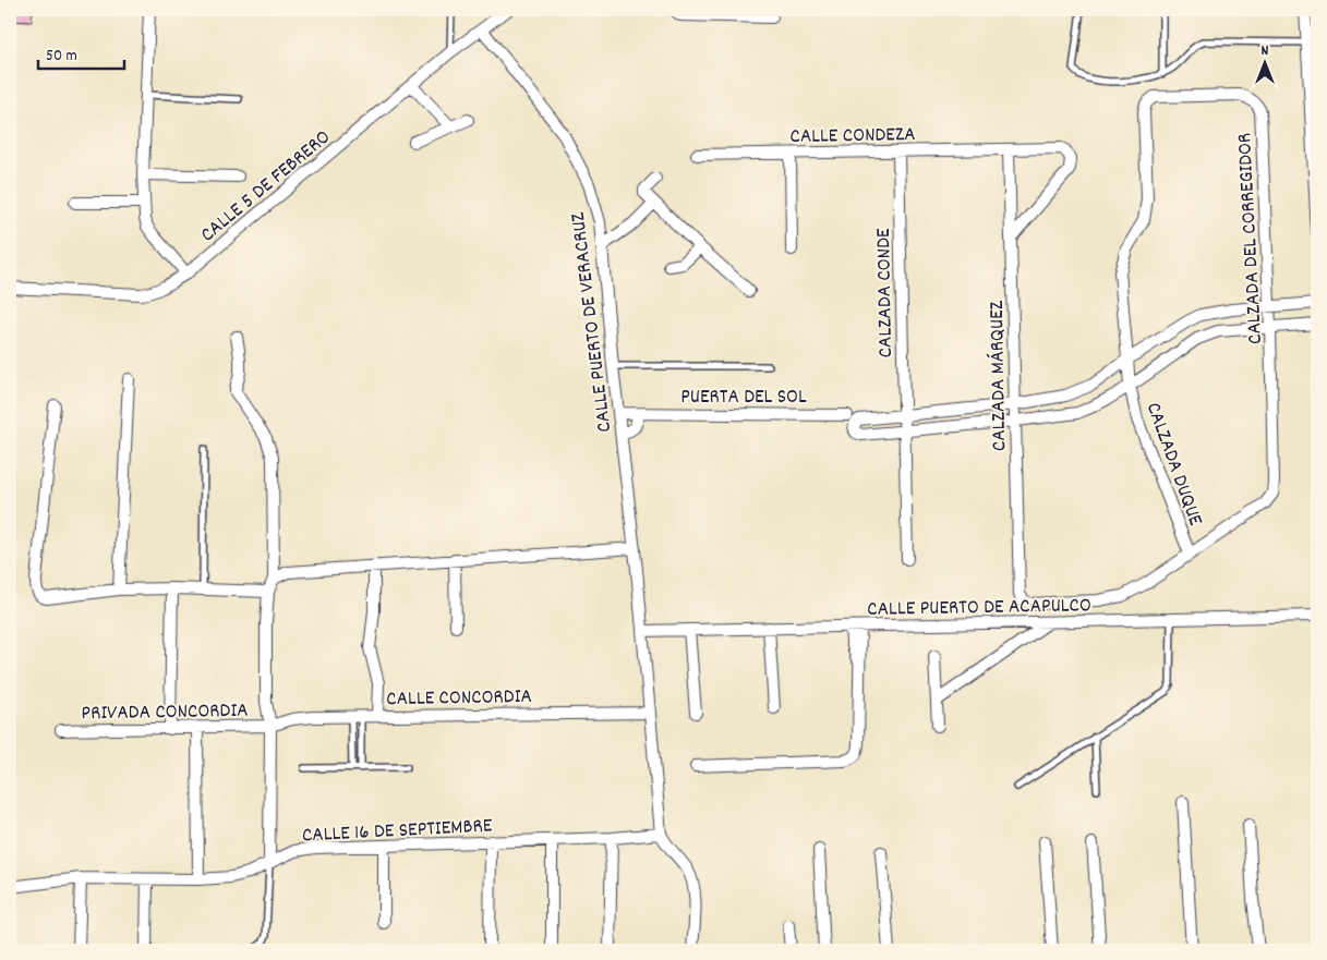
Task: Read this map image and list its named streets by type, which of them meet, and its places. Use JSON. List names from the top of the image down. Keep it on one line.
{"streets":{"street":["CALLE CONDEZA","CALLE 5 DE FEBRERO","CALZADA DEL CORREGIDOR","CALZADA CONDE","CALLE PUERTO DE VERACRUZ","CALZADA MÁRQUEZ","PUERTA DEL SOL","CALZADA DUQUE","CALLE PUERTO DE ACAPULCO","CALLE CONCORDIA","PRIVADA CONCORDIA","CALLE 16 DE SEPTIEMBRE"]},"crossings":[["CALLE CONDEZA","CALZADA CONDE"],["CALLE CONDEZA","CALZADA MÁRQUEZ"],["CALLE 5 DE FEBRERO","CALLE PUERTO DE VERACRUZ"],["CALZADA DEL CORREGIDOR","CALZADA MÁRQUEZ"],["CALZADA DEL CORREGIDOR","CALZADA DUQUE"],["CALLE PUERTO DE VERACRUZ","PUERTA DEL SOL"],["CALLE PUERTO DE VERACRUZ","CALLE PUERTO DE ACAPULCO"],["CALLE PUERTO DE VERACRUZ","CALLE CONCORDIA"],["CALLE PUERTO DE VERACRUZ","CALLE 16 DE SEPTIEMBRE"],["CALLE CONCORDIA","PRIVADA CONCORDIA"]],"scale_bar":"50 m","north":"top"}
